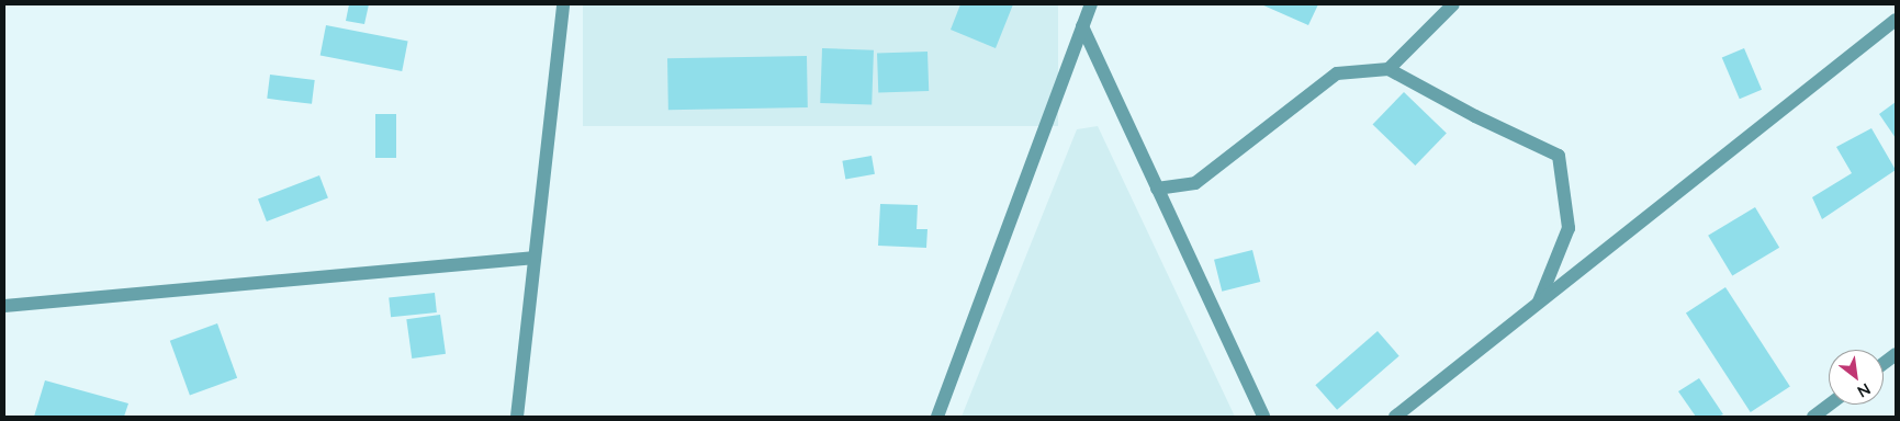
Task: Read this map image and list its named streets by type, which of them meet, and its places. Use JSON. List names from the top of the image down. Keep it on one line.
{"north":"bottom right"}
